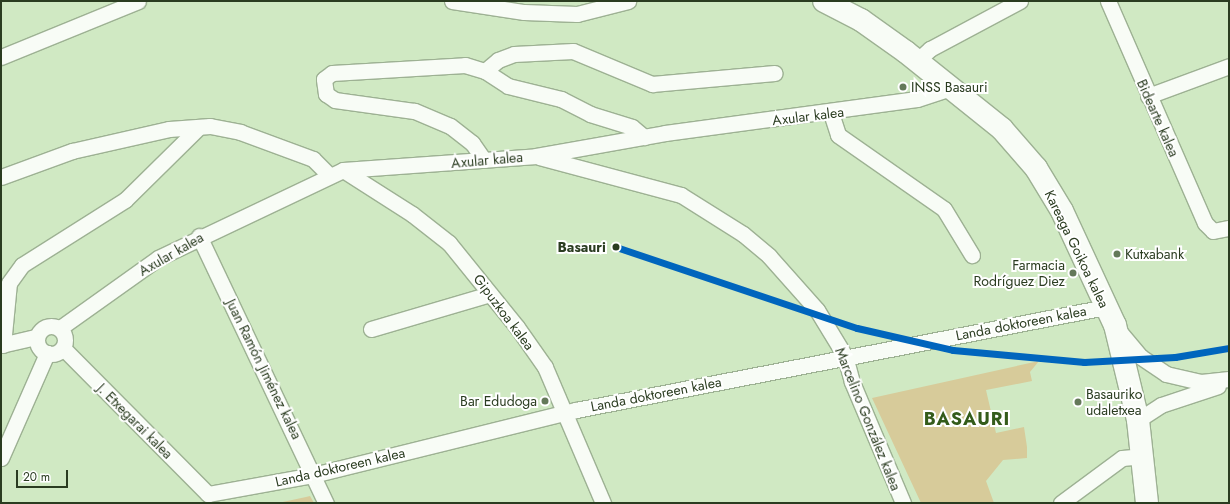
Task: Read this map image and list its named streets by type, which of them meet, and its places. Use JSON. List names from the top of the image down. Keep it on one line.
{"streets":{"main road":["Kareaga Goikoa kalea"],"street":["Axular kalea","Bidearte kalea","Gipuzkoa kalea","Landa doktoreen kalea","Juan Ramón Jiménez kalea","Marcelino González kalea","J. Etxegarai kalea"]},"crossings":[["Axular kalea","Kareaga Goikoa kalea"],["Axular kalea","Gipuzkoa kalea"],["Axular kalea","Juan Ramón Jiménez kalea"],["Axular kalea","Marcelino González kalea"],["Axular kalea","J. Etxegarai kalea"],["Kareaga Goikoa kalea","Landa doktoreen kalea"],["Gipuzkoa kalea","Landa doktoreen kalea"],["Landa doktoreen kalea","Juan Ramón Jiménez kalea"],["Landa doktoreen kalea","Marcelino González kalea"],["Landa doktoreen kalea","J. Etxegarai kalea"]],"districts":["BASAURI"],"places":["INSS Basauri","Basauri","Kutxabank","Farmacia Rodríguez Diez","Bar Edudoga","Basauriko udaletxea"],"scale_bar":"20 m"}
